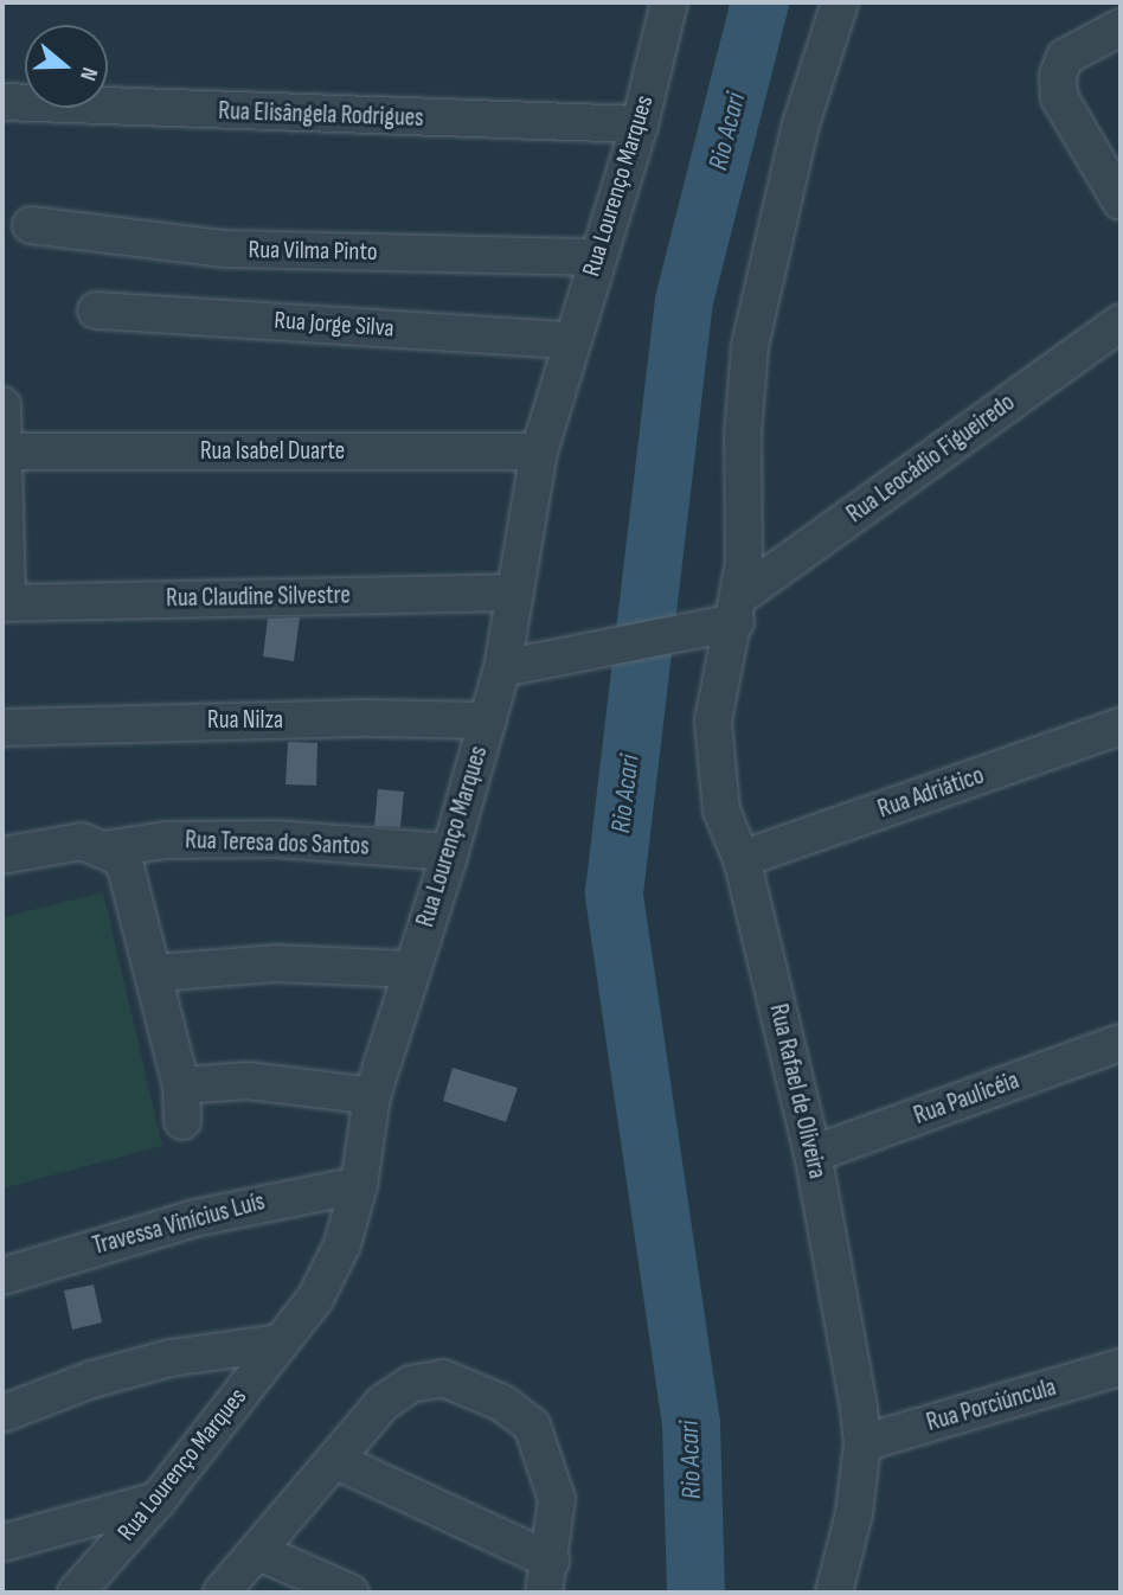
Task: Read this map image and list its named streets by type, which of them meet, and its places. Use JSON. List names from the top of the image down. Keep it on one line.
{"streets":{"street":["Rua Elisângela Rodrigues","Rua Lourenço Marques","Rua Vilma Pinto","Rua Jorge Silva","Rua Isabel Duarte","Rua Leocádio Figueiredo","Rua Claudine Silvestre","Rua Nilza","Rua Adriático","Rua Teresa dos Santos","Rua Rafael de Oliveira","Rua Paulicéia","Travessa Vinícius Luís","Rua Porciúncula"]},"crossings":[["Rua Elisângela Rodrigues","Rua Lourenço Marques"],["Rua Lourenço Marques","Rua Vilma Pinto"],["Rua Lourenço Marques","Rua Jorge Silva"],["Rua Lourenço Marques","Rua Isabel Duarte"],["Rua Lourenço Marques","Rua Claudine Silvestre"],["Rua Lourenço Marques","Rua Nilza"],["Rua Lourenço Marques","Rua Teresa dos Santos"],["Rua Lourenço Marques","Travessa Vinícius Luís"],["Rua Leocádio Figueiredo","Rua Rafael de Oliveira"],["Rua Adriático","Rua Rafael de Oliveira"],["Rua Rafael de Oliveira","Rua Paulicéia"],["Rua Rafael de Oliveira","Rua Porciúncula"]],"water":["Rio Acari"],"north":"right"}
